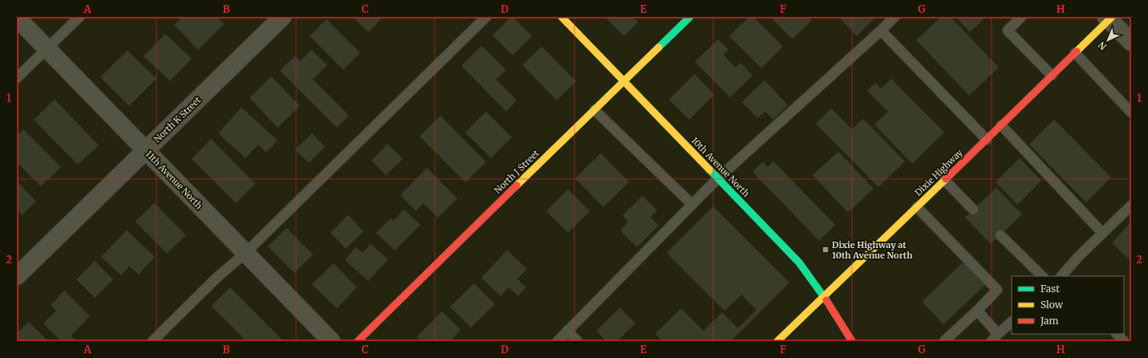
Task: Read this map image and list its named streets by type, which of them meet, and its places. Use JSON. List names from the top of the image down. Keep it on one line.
{"streets":{"main road":["10th Avenue North","North J Street","Dixie Highway"],"street":["North K Street","11th Avenue North"]},"crossings":[["North K Street","11th Avenue North"],["10th Avenue North","North J Street"],["10th Avenue North","Dixie Highway"]],"places":{"transit":["Dixie Highway at 10th Avenue North"]},"legend":["Fast","Slow","Jam"],"north":"bottom left","grid":{"columns":["A","B","C","D","E","F","G","H"],"rows":["1","2"]}}
